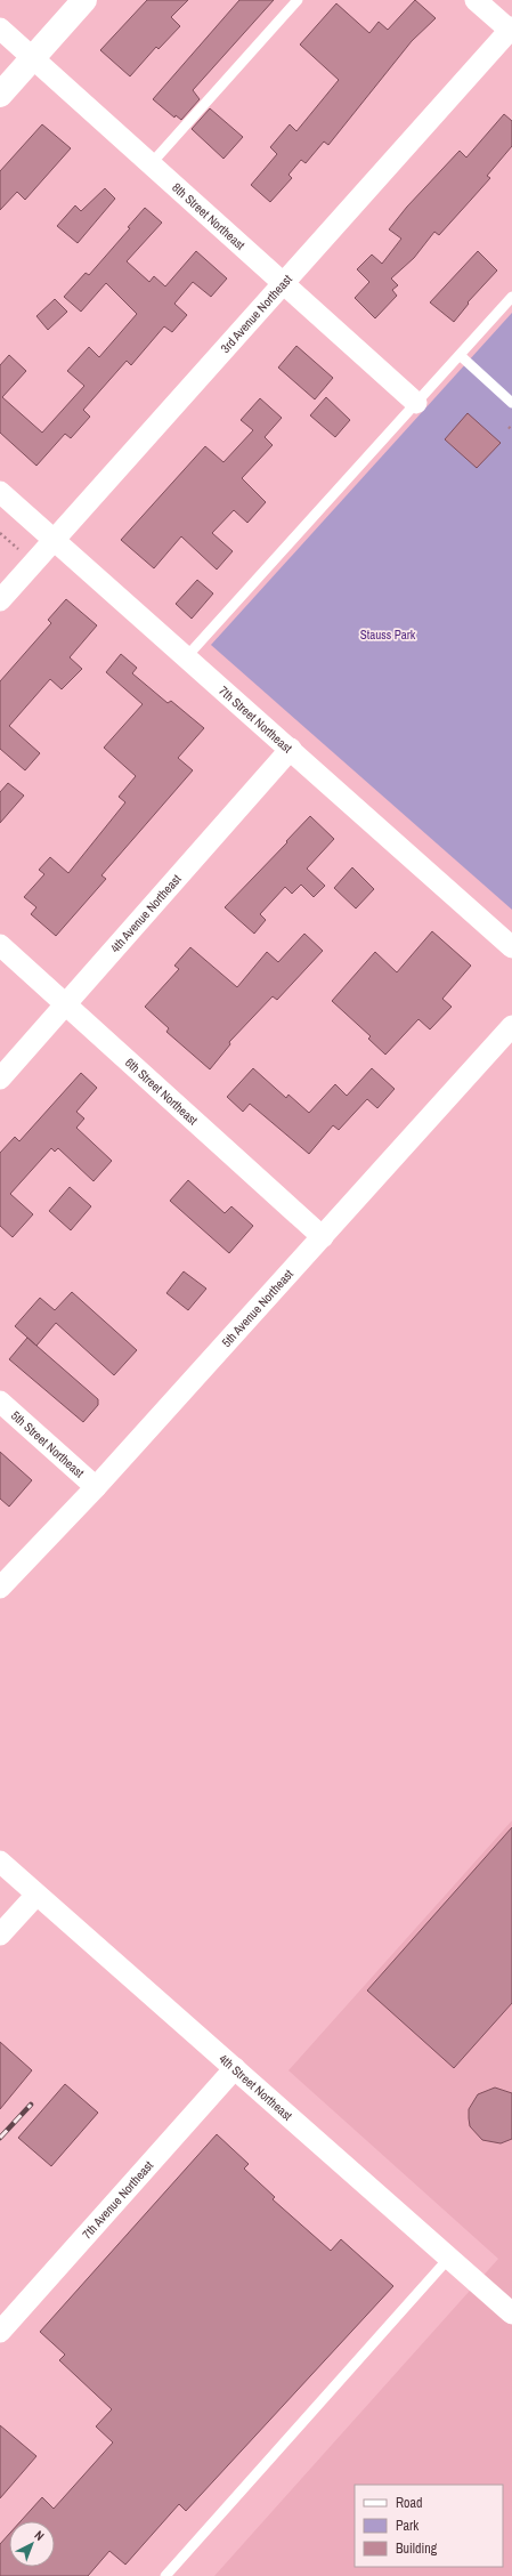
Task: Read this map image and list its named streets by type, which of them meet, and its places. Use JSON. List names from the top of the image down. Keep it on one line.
{"streets":{"street":["8th Street Northeast","3rd Avenue Northeast","7th Street Northeast","4th Avenue Northeast","6th Street Northeast","5th Avenue Northeast","5th Street Northeast","4th Street Northeast","7th Avenue Northeast"]},"crossings":[["8th Street Northeast","3rd Avenue Northeast"],["3rd Avenue Northeast","7th Street Northeast"],["7th Street Northeast","4th Avenue Northeast"],["4th Avenue Northeast","6th Street Northeast"],["6th Street Northeast","5th Avenue Northeast"],["5th Avenue Northeast","5th Street Northeast"],["4th Street Northeast","7th Avenue Northeast"]],"parks":["Stauss Park"],"legend":["Road","Park","Building"],"north":"top right"}
